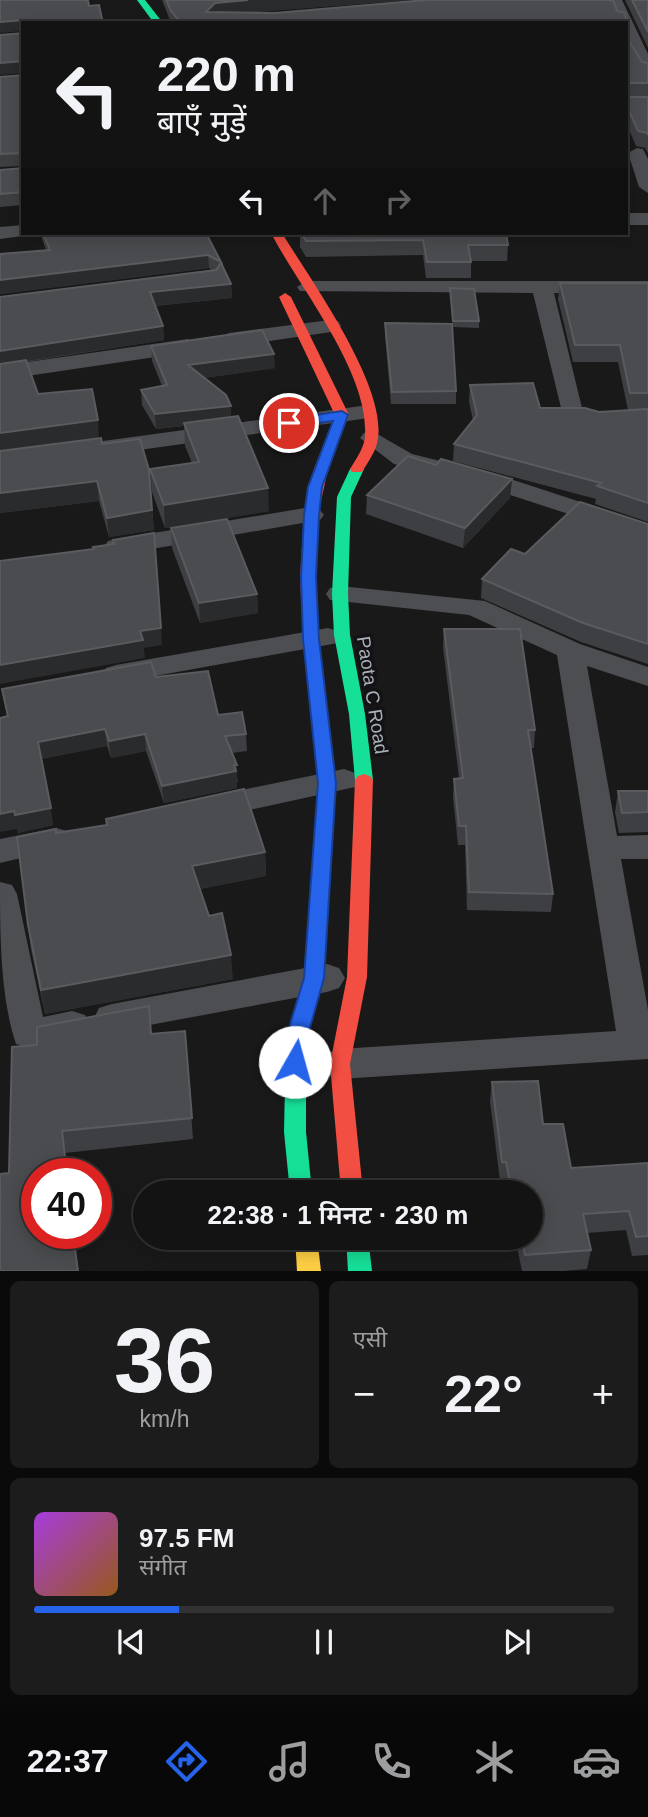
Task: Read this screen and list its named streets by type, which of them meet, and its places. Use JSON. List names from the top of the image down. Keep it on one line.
{"streets":{"street":["Paota C Road"]},"page":{"turn":["220 m","बाएँ मुड़ें"],"limit":"40","trip":"22:38 · 1 मिनट · 230 m","tile":[["36","km/h"],"एसी"],"heat":["−","22°","+"],"song":["97.5 FM","संगीत"],"tabs":"22:37"}}
